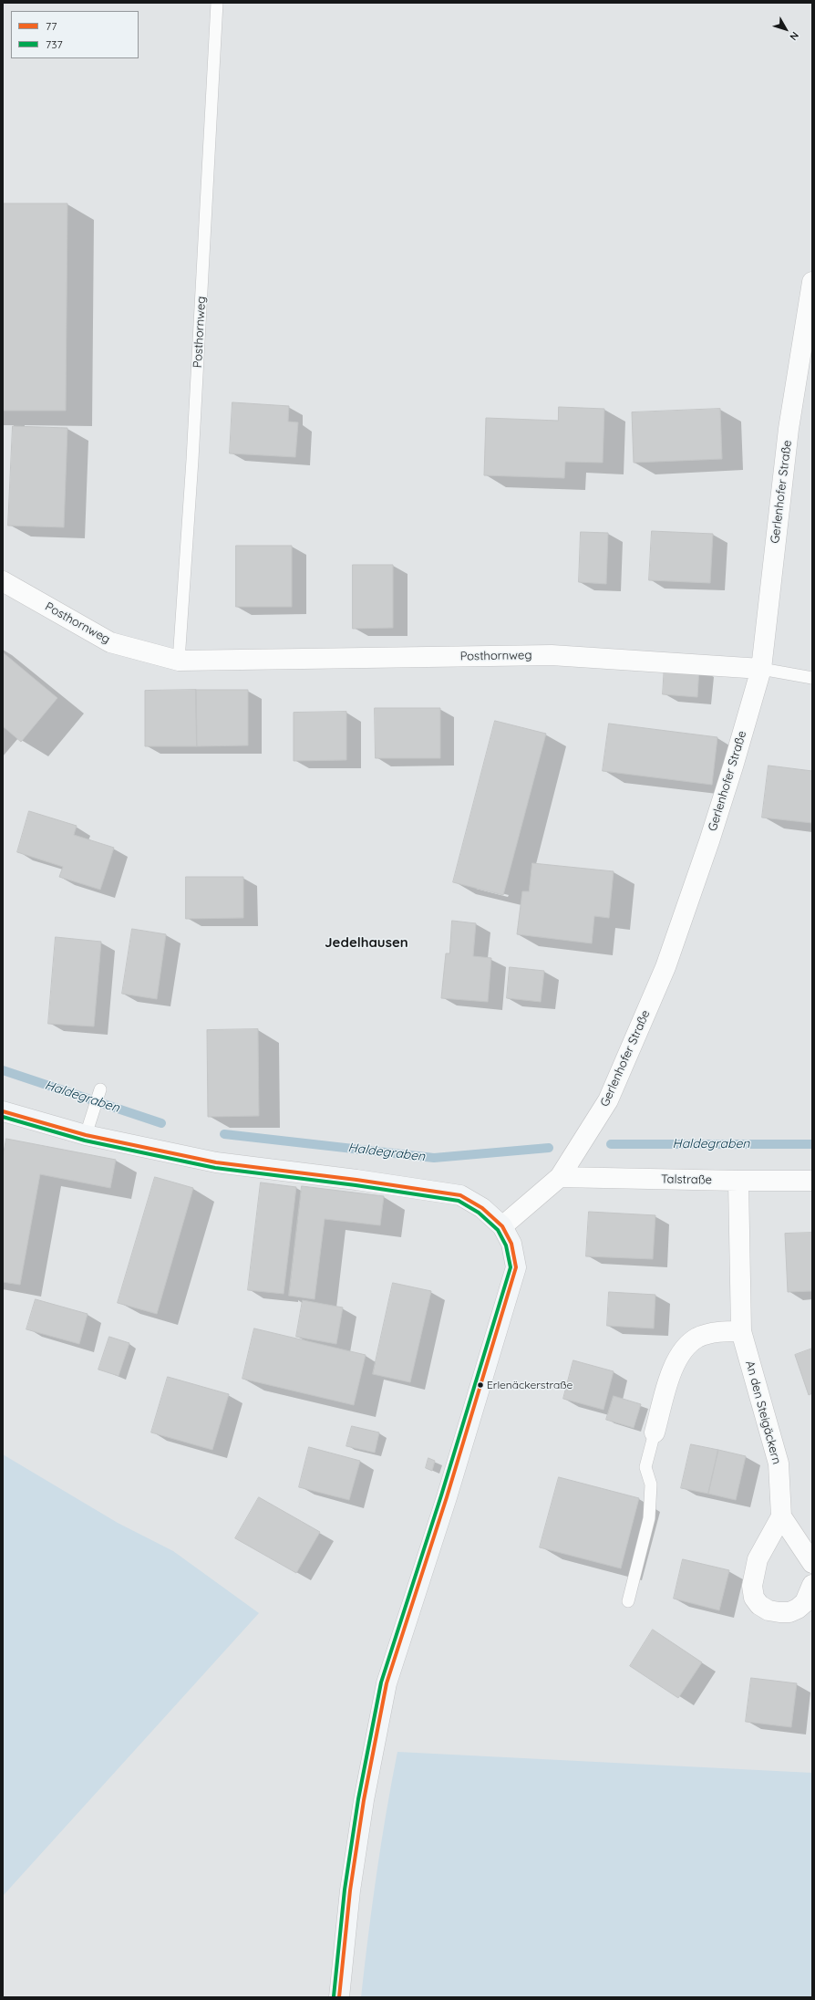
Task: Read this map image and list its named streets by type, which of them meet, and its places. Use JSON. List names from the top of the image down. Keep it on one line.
{"streets":{"street":["Posthornweg","Gerlenhofer Straße","Talstraße","An den Steigäckern"]},"crossings":[["Posthornweg","Gerlenhofer Straße"],["Gerlenhofer Straße","Talstraße"],["Talstraße","An den Steigäckern"]],"districts":["Jedelhausen"],"water":["Haldegraben"],"places":["Erlenäckerstraße"],"lines":["transit line 77","transit line 737"],"legend":["77","737"],"north":"bottom right"}
